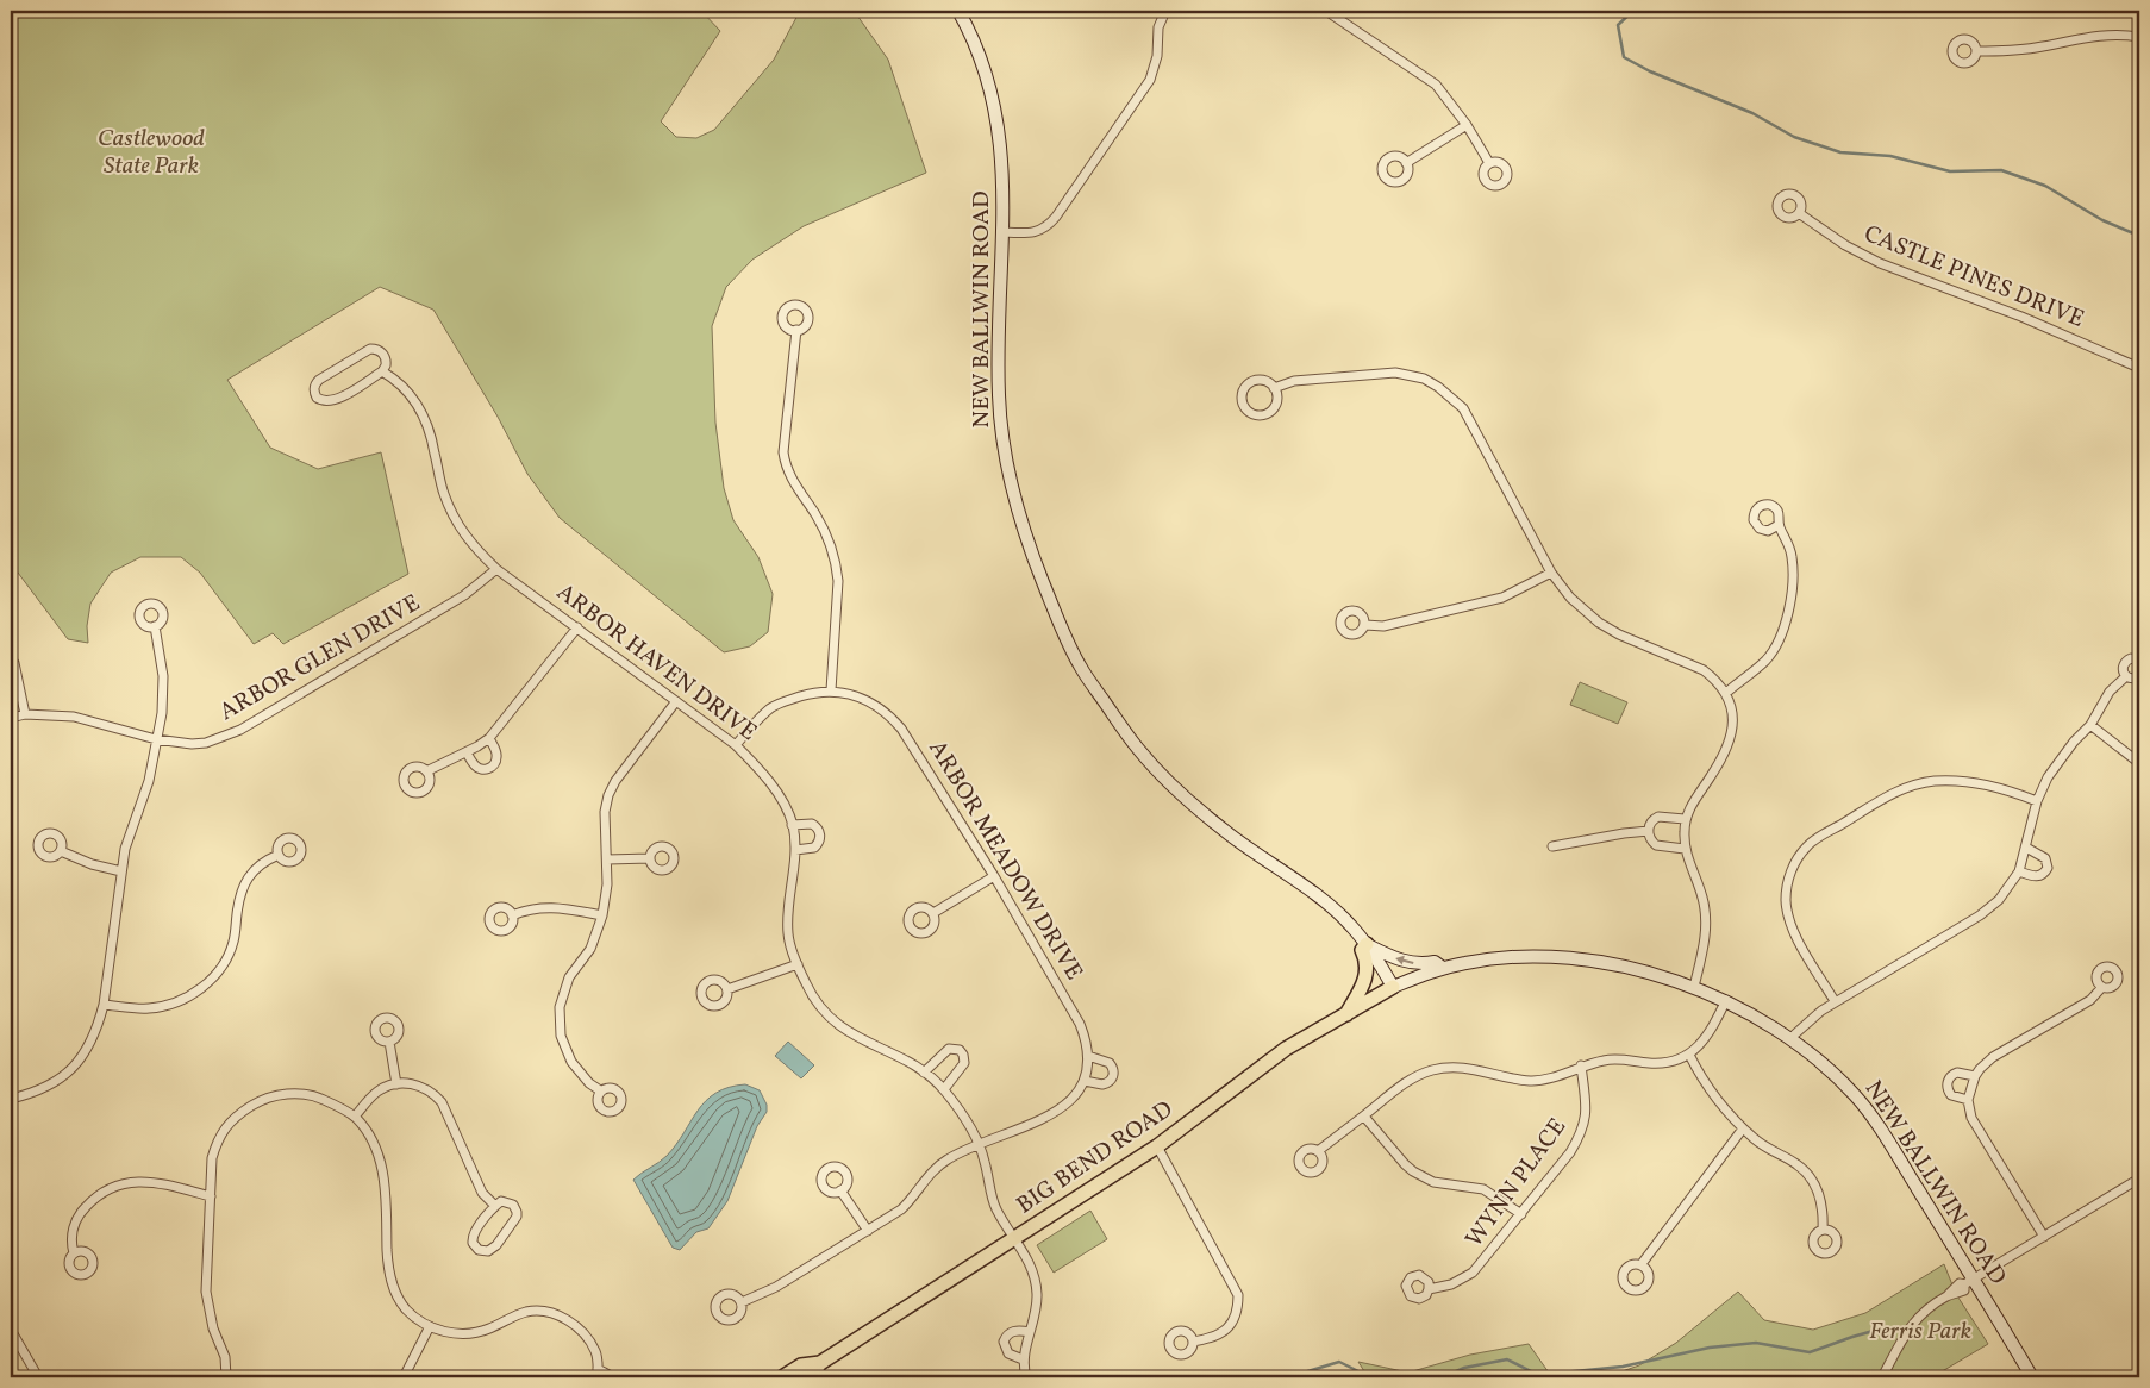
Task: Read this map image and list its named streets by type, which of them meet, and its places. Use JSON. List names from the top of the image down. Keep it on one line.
{"streets":{"main road":["BIG BEND ROAD"],"street":["CASTLE PINES DRIVE","NEW BALLWIN ROAD","ARBOR GLEN DRIVE","ARBOR HAVEN DRIVE","ARBOR MEADOW DRIVE","WYNN PLACE"]},"crossings":[["NEW BALLWIN ROAD","BIG BEND ROAD"],["ARBOR GLEN DRIVE","ARBOR HAVEN DRIVE"],["ARBOR HAVEN DRIVE","ARBOR MEADOW DRIVE"],["ARBOR HAVEN DRIVE","BIG BEND ROAD"]],"parks":["Castlewood State Park","Ferris Park"]}
